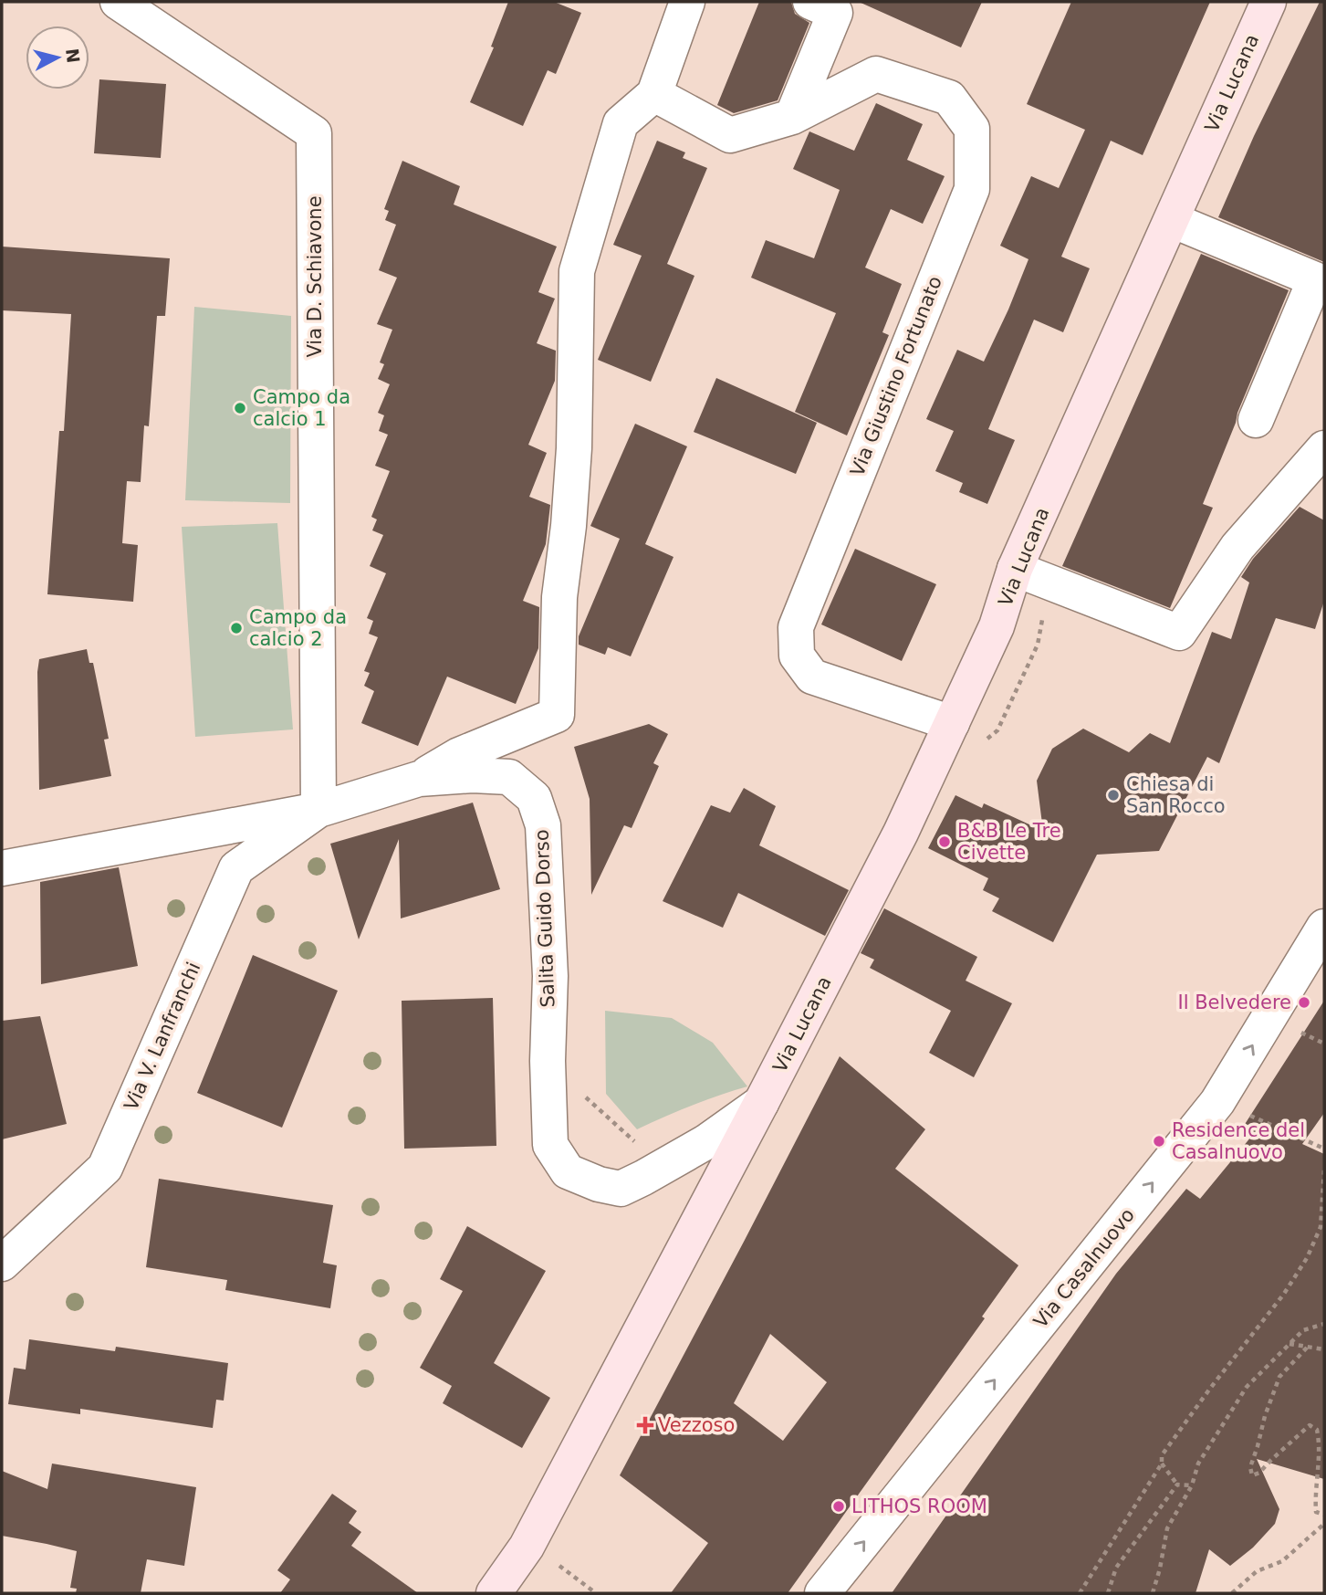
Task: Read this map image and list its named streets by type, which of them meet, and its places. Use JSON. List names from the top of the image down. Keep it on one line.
{"streets":{"street":["Via Lucana","Via D. Schiavone","Via Giustino Fortunato","Salita Guido Dorso","Via V. Lanfranchi","Via Casalnuovo"]},"crossings":[["Via Lucana","Via Giustino Fortunato"],["Via Lucana","Salita Guido Dorso"],["Via D. Schiavone","Salita Guido Dorso"],["Via D. Schiavone","Via V. Lanfranchi"],["Salita Guido Dorso","Via V. Lanfranchi"]],"one_way":["Via Casalnuovo"],"places":{"other":["Campo da calcio 1","Campo da calcio 2","Chiesa di San Rocco","B&B Le Tre Civette","Il Belvedere","Residence del Casalnuovo","LITHOS ROOM"],"health":["Vezzoso"]},"north":"right"}
